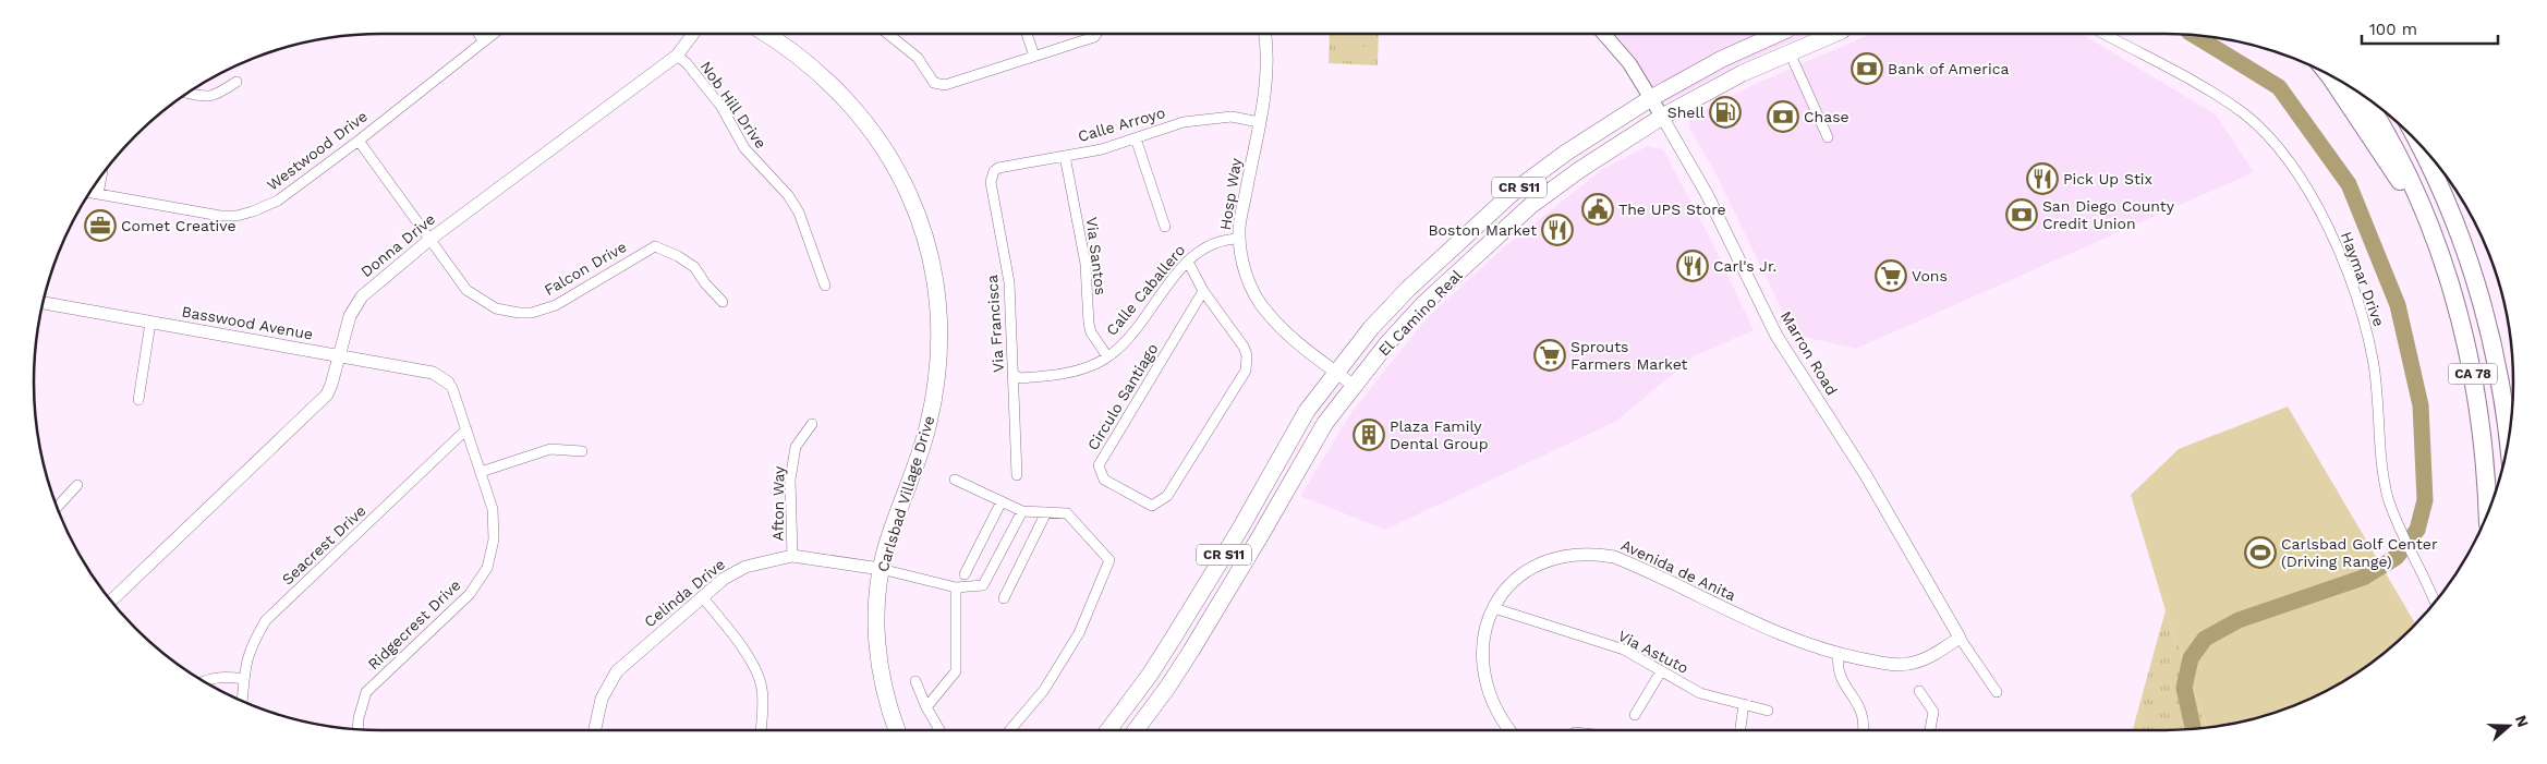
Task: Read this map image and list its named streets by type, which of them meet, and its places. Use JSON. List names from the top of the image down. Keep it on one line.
{"streets":{"highway":["CA 78"],"main road":["CR S11","El Camino Real","Marron Road","Carlsbad Village Drive"],"street":["Nob Hill Drive","Calle Arroyo","Westwood Drive","Hosp Way","Donna Drive","Via Santos","Falcon Drive","Haymar Drive","Calle Caballero","Basswood Avenue","Via Francisca","Circulo Santiago","Afton Way","Seacrest Drive","Avenida de Anita","Celinda Drive","Ridgecrest Drive","Via Astuto"]},"crossings":[["Nob Hill Drive","Donna Drive"],["Calle Arroyo","Hosp Way"],["Calle Arroyo","Via Santos"],["Calle Arroyo","Via Francisca"],["Westwood Drive","Falcon Drive"],["Hosp Way","Calle Caballero"],["Hosp Way","El Camino Real"],["Donna Drive","Falcon Drive"],["Donna Drive","Basswood Avenue"],["Via Santos","Calle Caballero"],["Calle Caballero","Via Francisca"],["El Camino Real","Marron Road"],["Basswood Avenue","Ridgecrest Drive"],["Marron Road","Avenida de Anita"],["Carlsbad Village Drive","Celinda Drive"],["Afton Way","Celinda Drive"],["Seacrest Drive","Ridgecrest Drive"],["Avenida de Anita","Via Astuto"]],"places":{"bank":["Bank of America","Chase","San Diego County Credit Union"],"fuel station":["Shell"],"restaurant":["Pick Up Stix","Boston Market","Carl's Jr."],"public building":["The UPS Store"],"office":["Comet Creative"],"supermarket":["Vons","Sprouts Farmers Market"],"building":["Plaza Family Dental Group"],"sports":["Carlsbad Golf Center (Driving Range)"]},"scale_bar":"100 m","north":"right"}
